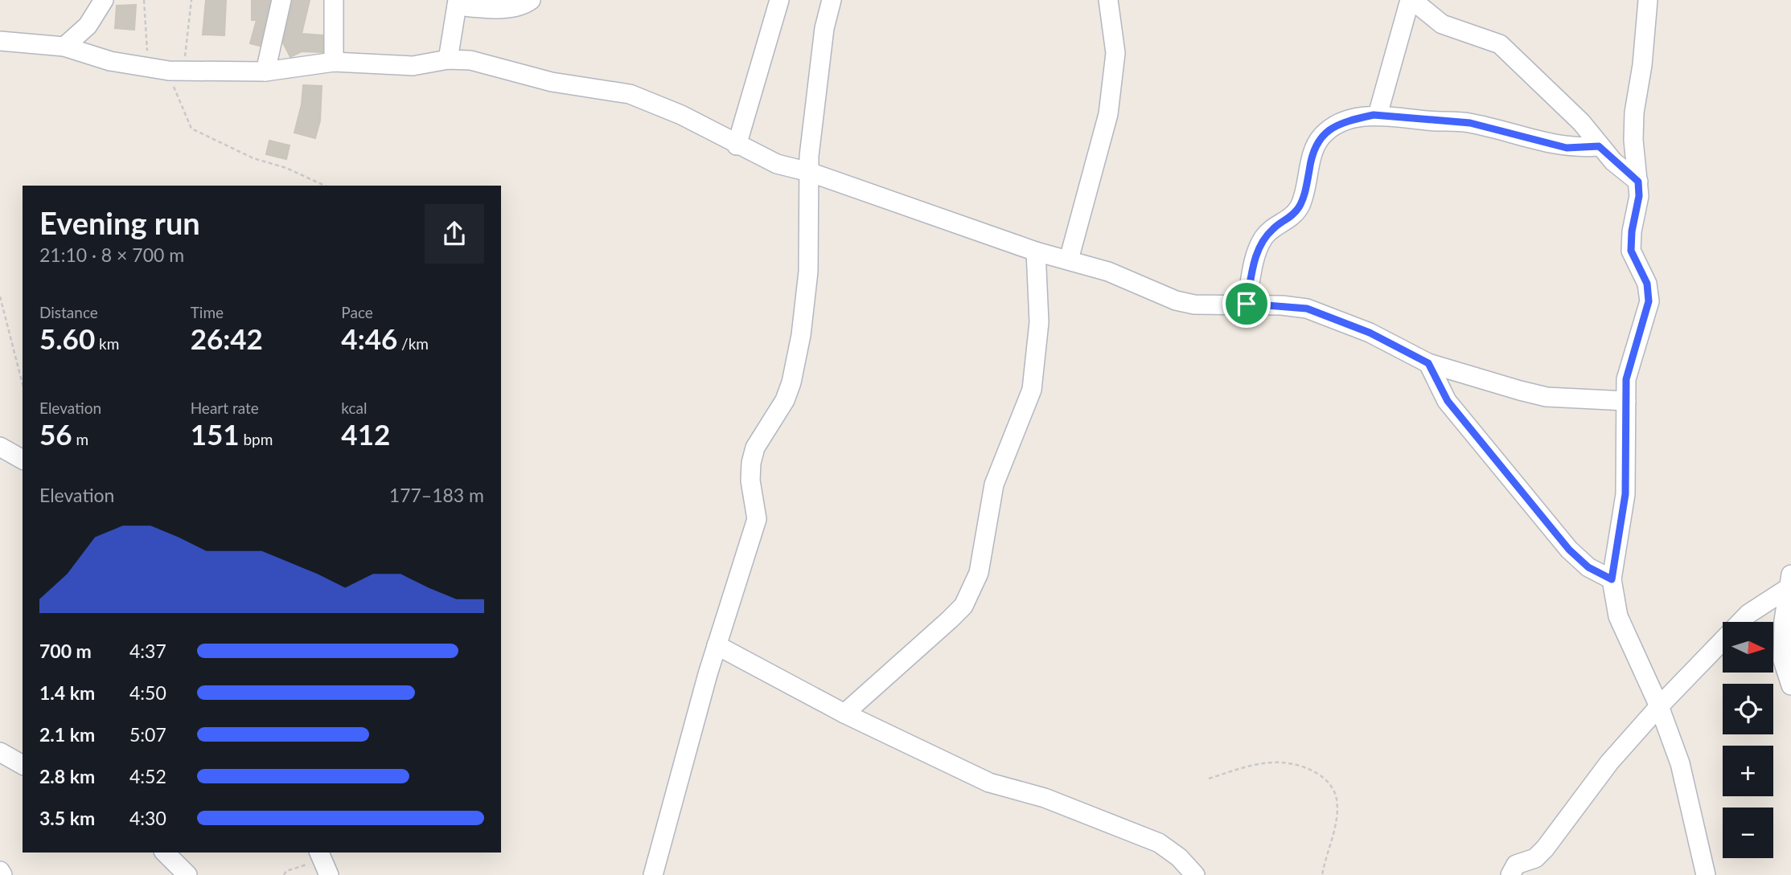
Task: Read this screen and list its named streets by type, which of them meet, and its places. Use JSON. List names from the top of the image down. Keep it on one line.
{"north":"right","page":{"heading":["Evening run","21:10 · 8 × 700 m"],"stats":[["Distance","5.60 km"],["Time","26:42"],["Pace","4:46 /km"],["Elevation","56 m"],["Heart rate","151 bpm"],["kcal","412"]],"chart":["Elevation","177–183 m"],"map_buttons":["+","−"],"list":[{"name":"700 m","note":"4:37"},{"name":"1.4 km","note":"4:50"},{"name":"2.1 km","note":"5:07"},{"name":"2.8 km","note":"4:52"},{"name":"3.5 km","note":"4:30"}]}}
